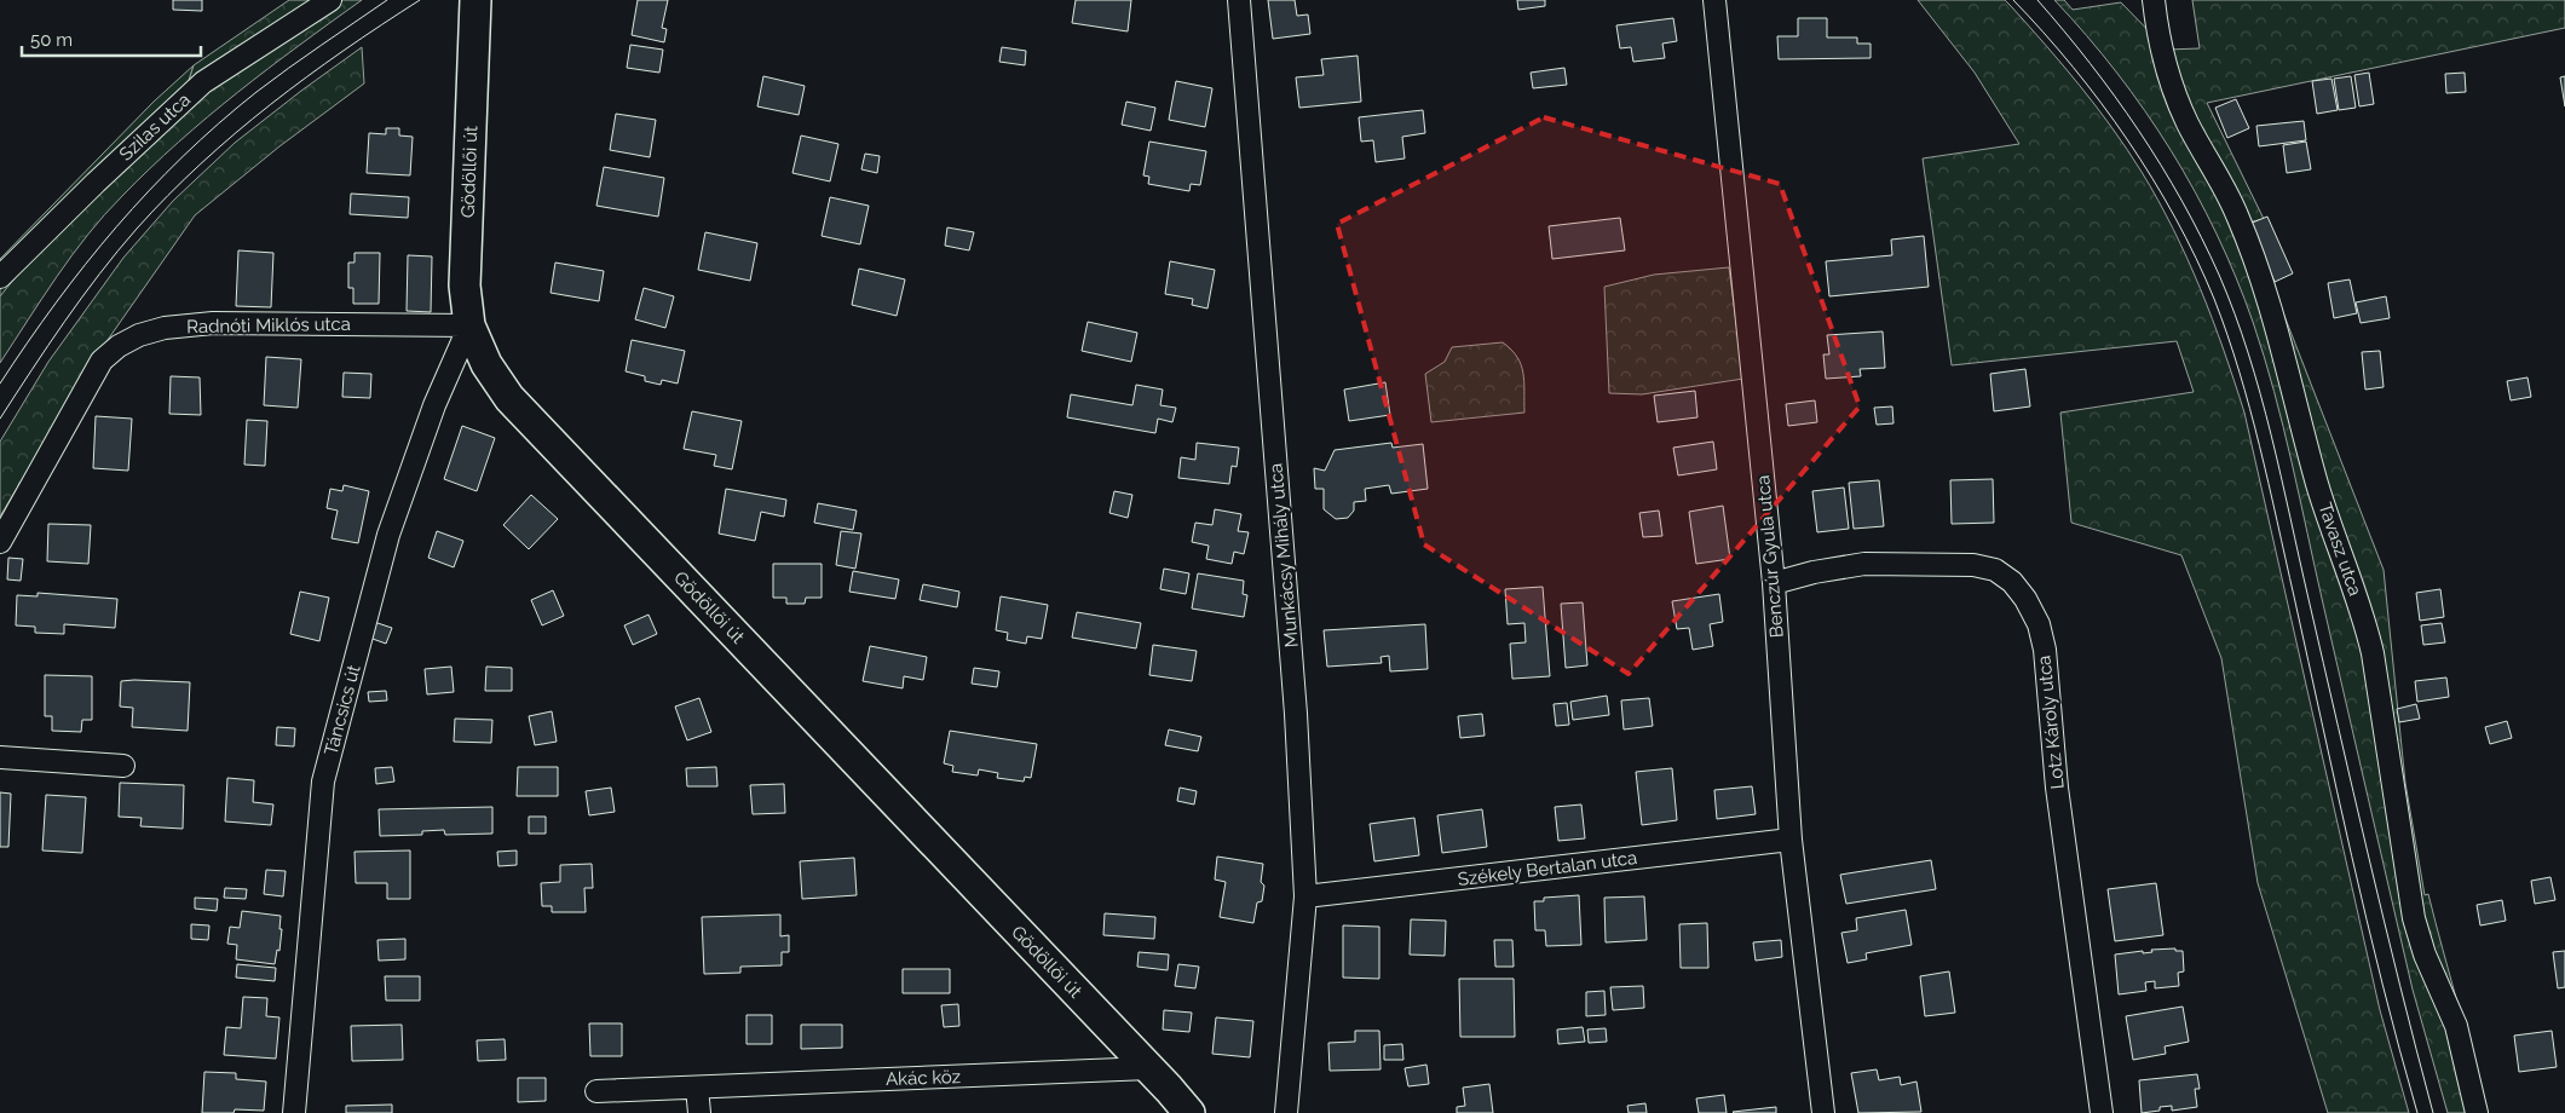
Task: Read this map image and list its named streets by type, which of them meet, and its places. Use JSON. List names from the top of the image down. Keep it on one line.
{"streets":{"main road":["Gödöllői út"],"street":["Szilas utca","Radnóti Miklós utca","Tavasz utca","Munkácsy Mihály utca","Benczúr Gyula utca","Táncsics út","Lotz Károly utca","Székely Bertalan utca","Akác köz"]},"crossings":[["Gödöllői út","Radnóti Miklós utca"],["Gödöllői út","Táncsics út"],["Gödöllői út","Akác köz"],["Radnóti Miklós utca","Táncsics út"],["Munkácsy Mihály utca","Székely Bertalan utca"],["Benczúr Gyula utca","Lotz Károly utca"],["Benczúr Gyula utca","Székely Bertalan utca"]],"scale_bar":"50 m"}
